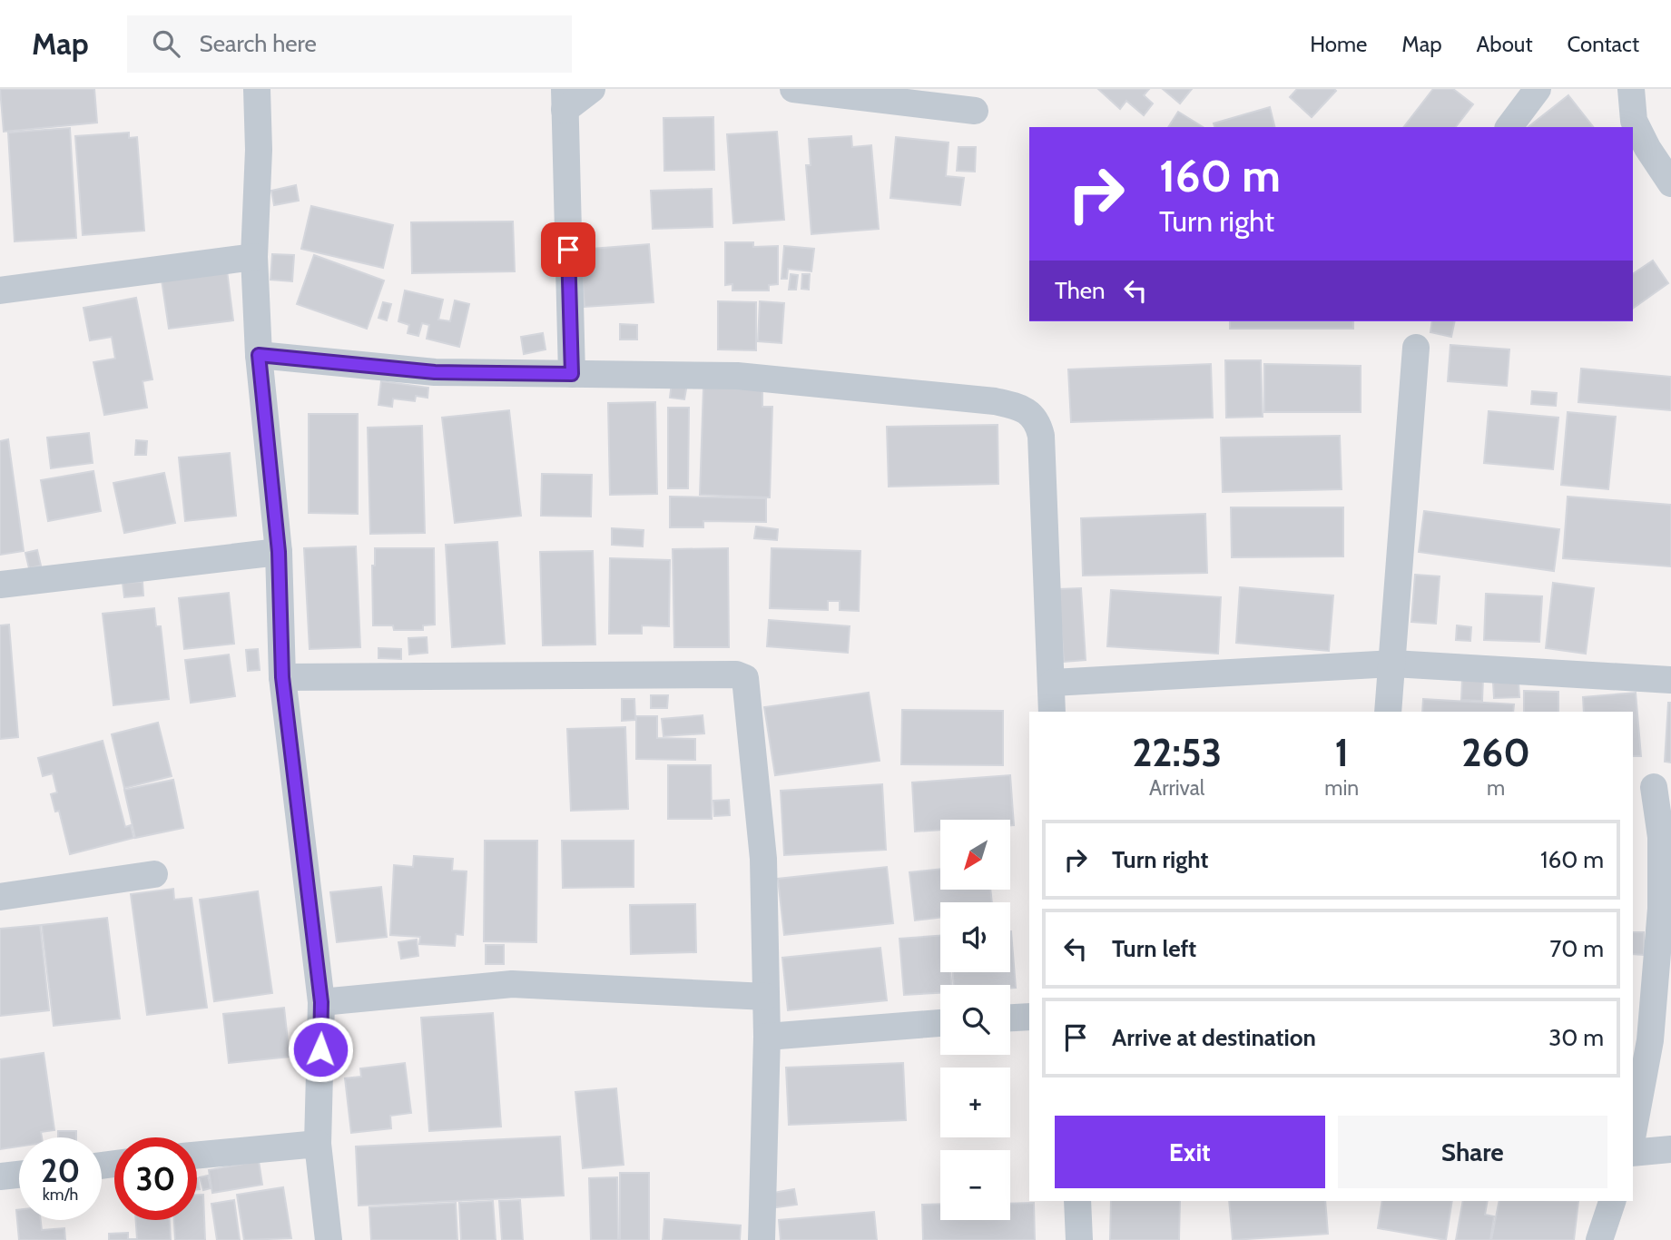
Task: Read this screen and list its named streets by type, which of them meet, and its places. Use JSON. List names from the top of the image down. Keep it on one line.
{"north":"bottom left","page":{"header":"Map","search":"Search here","nav":["Home","Map","About","Contact"],"turn":["160 m","Turn right"],"then":"Then","eta":["22:53","Arrival","1","min","260","m"],"map_buttons":["+","−"],"list":[{"name":"Turn right","value":"160 m"},{"name":"Turn left","value":"70 m"},{"name":"Arrive at destination","value":"30 m"}],"buttons":["Exit","Share"],"speed":"20 km/h","limit":"30"}}
